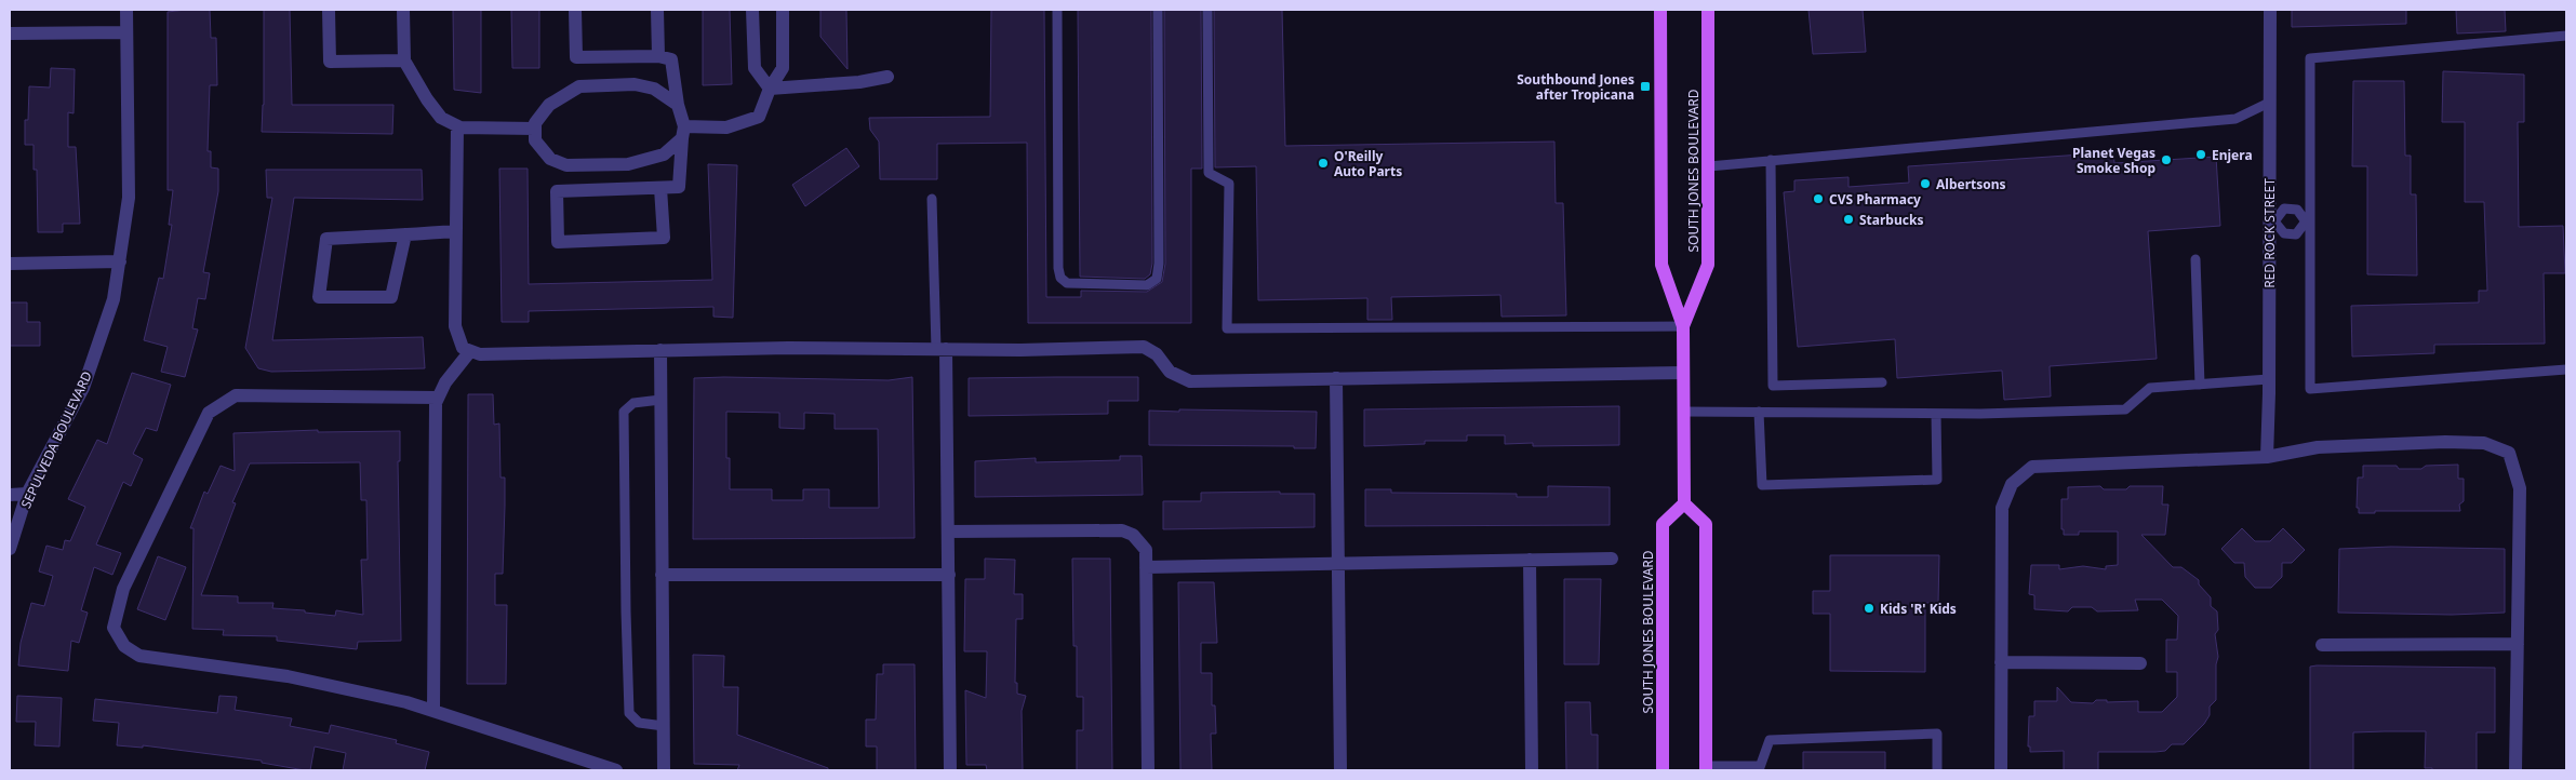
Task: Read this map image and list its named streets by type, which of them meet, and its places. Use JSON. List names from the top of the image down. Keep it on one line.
{"streets":{"main road":["SOUTH JONES BOULEVARD"],"street":["RED ROCK STREET","SEPULVEDA BOULEVARD"]},"places":{"transit":["Southbound Jones after Tropicana"],"other":["Enjera","Planet Vegas Smoke Shop","O'Reilly Auto Parts","Albertsons","CVS Pharmacy","Starbucks","Kids 'R' Kids"]}}
